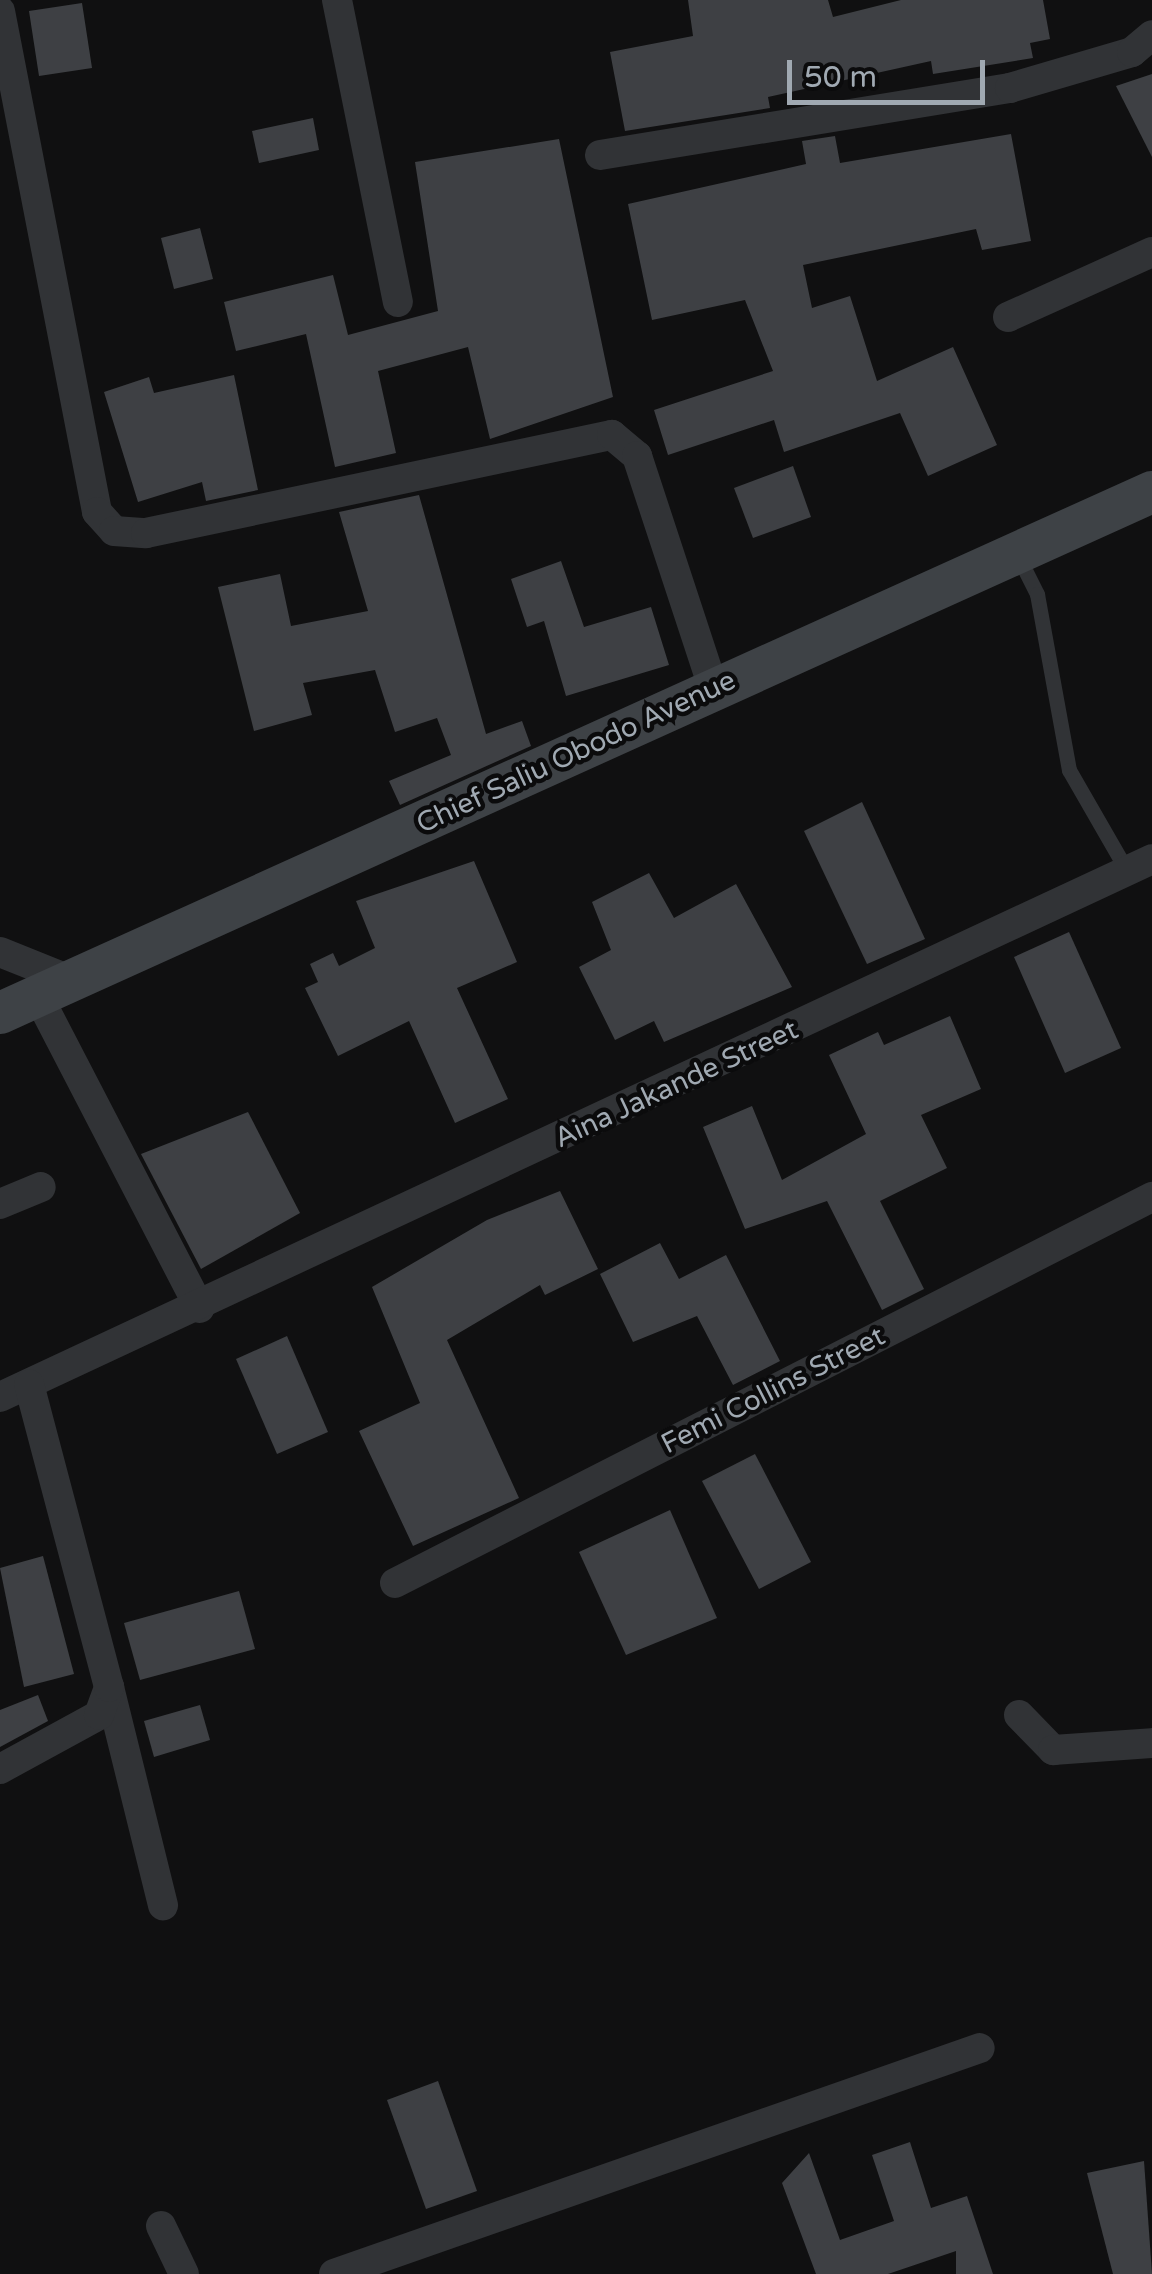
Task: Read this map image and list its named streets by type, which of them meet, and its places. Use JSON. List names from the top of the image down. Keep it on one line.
{"streets":{"street":["Chief Saliu Obodo Avenue","Aina Jakande Street","Femi Collins Street"]},"scale_bar":"50 m"}
